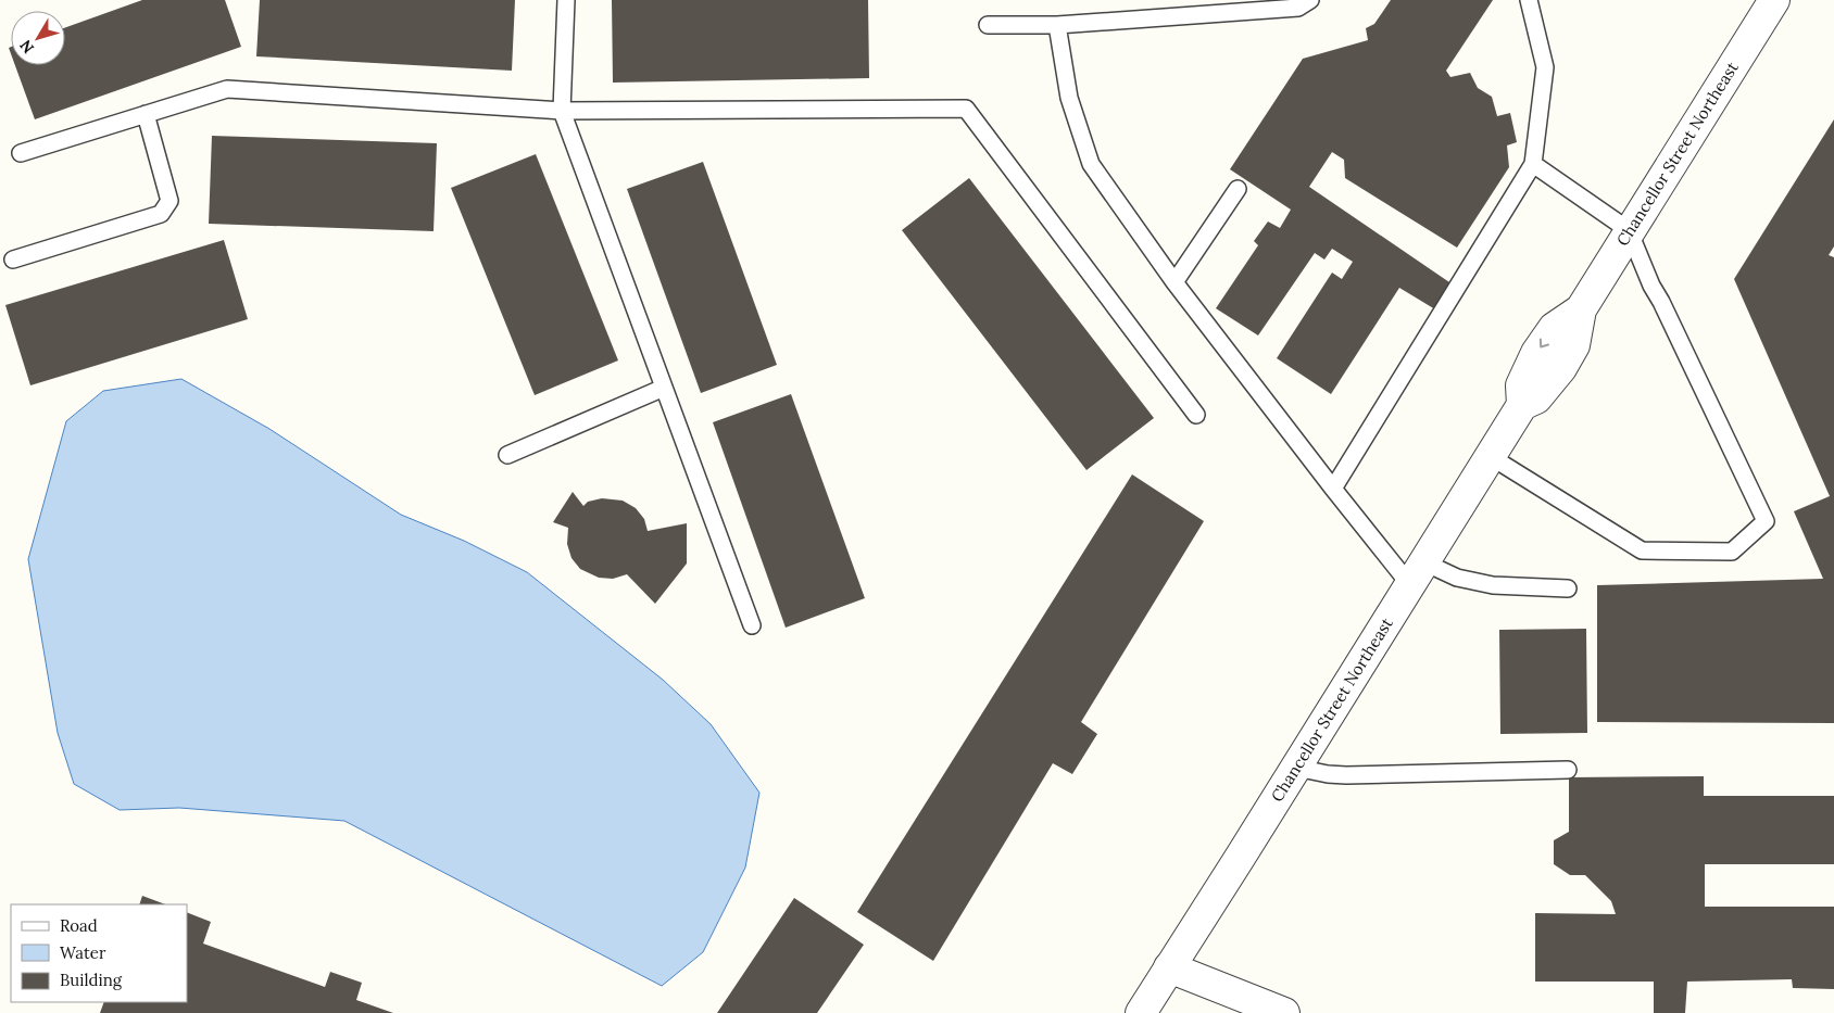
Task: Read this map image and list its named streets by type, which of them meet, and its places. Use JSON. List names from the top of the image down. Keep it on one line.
{"streets":{"street":["Chancellor Street Northeast"]},"legend":["Road","Water","Building"],"north":"bottom left"}
